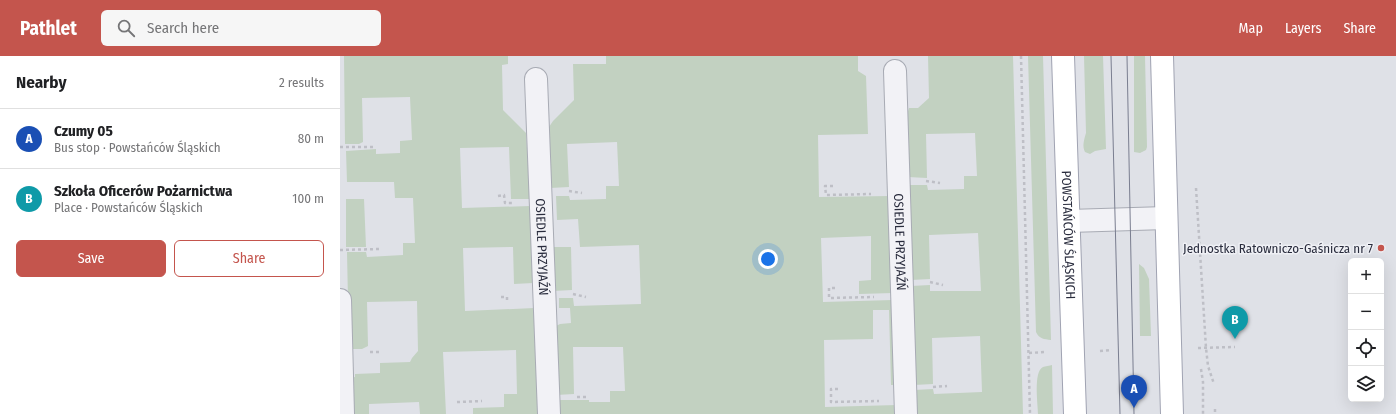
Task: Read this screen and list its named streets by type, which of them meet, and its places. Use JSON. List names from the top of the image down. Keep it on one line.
{"streets":{"main road":["POWSTAŃCÓW ŚLĄSKICH"],"street":["OSIEDLE PRZYJAŹŃ"]},"places":["Jednostka Ratowniczo-Gaśnicza nr 7"],"page":{"header":"Pathlet","search":"Search here","nav":["Map","Layers","Share"],"heading":["Nearby","2 results"],"list":[{"mark":"A","name":"Czumy 05","note":"Bus stop · Powstańców Śląskich","value":"80 m"},{"mark":"B","name":"Szkoła Oficerów Pożarnictwa","note":"Place · Powstańców Śląskich","value":"100 m"}],"buttons":["Save","Share"],"map_buttons":["+","−"],"pins":["B","A"]}}
